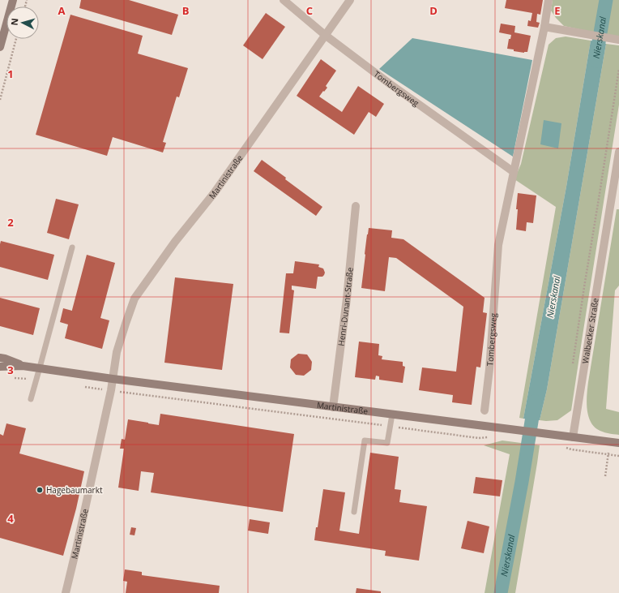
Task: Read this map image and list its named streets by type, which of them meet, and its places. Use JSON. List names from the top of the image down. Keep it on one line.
{"streets":{"main road":["Martinistraße"],"street":["Tombergsweg","Henri-Dunant-Straße","Walbecker Straße"]},"crossings":[["Tombergsweg","Martinistraße"],["Martinistraße","Henri-Dunant-Straße"],["Martinistraße","Walbecker Straße"]],"water":["Nierskanal"],"places":["Hagebaumarkt"],"north":"left","grid":{"columns":["A","B","C","D","E"],"rows":["1","2","3","4"]}}
